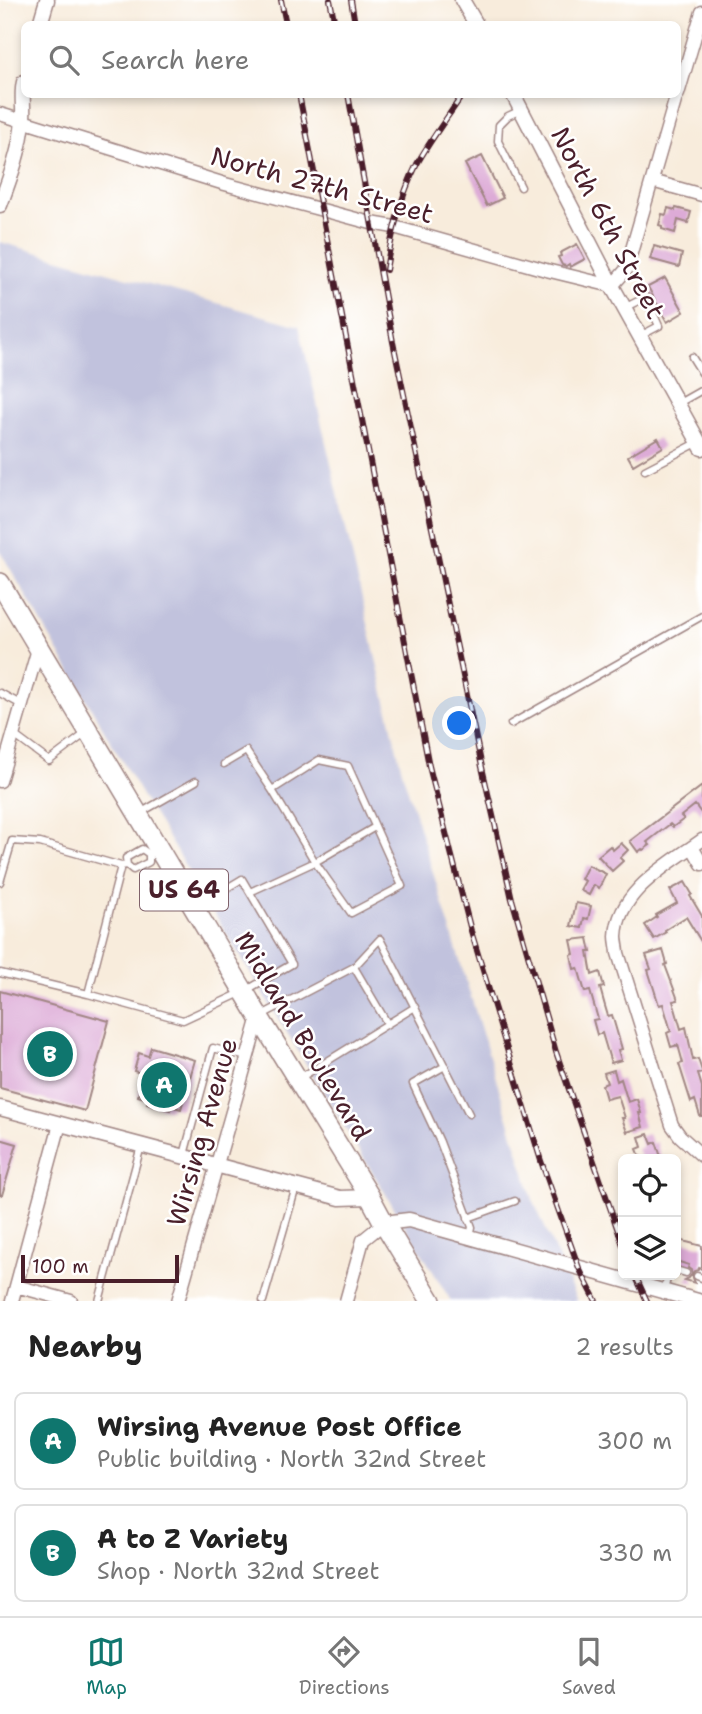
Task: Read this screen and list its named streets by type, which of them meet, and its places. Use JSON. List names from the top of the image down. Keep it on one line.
{"streets":{"main road":["US 64","Midland Boulevard"],"street":["North 27th Street","North 6th Street","Wirsing Avenue"]},"crossings":[["North 27th Street","North 6th Street"],["Midland Boulevard","Wirsing Avenue"]],"scale_bar":"100 m","page":{"search":"Search here","pins":["B","A"],"scale":"100 m","heading":["Nearby","2 results"],"list":[{"mark":"A","name":"Wirsing Avenue Post Office","note":"Public building · North 32nd Street","value":"300 m"},{"mark":"B","name":"A to Z Variety","note":"Shop · North 32nd Street","value":"330 m"}],"nav":["Map","Directions","Saved"]}}
